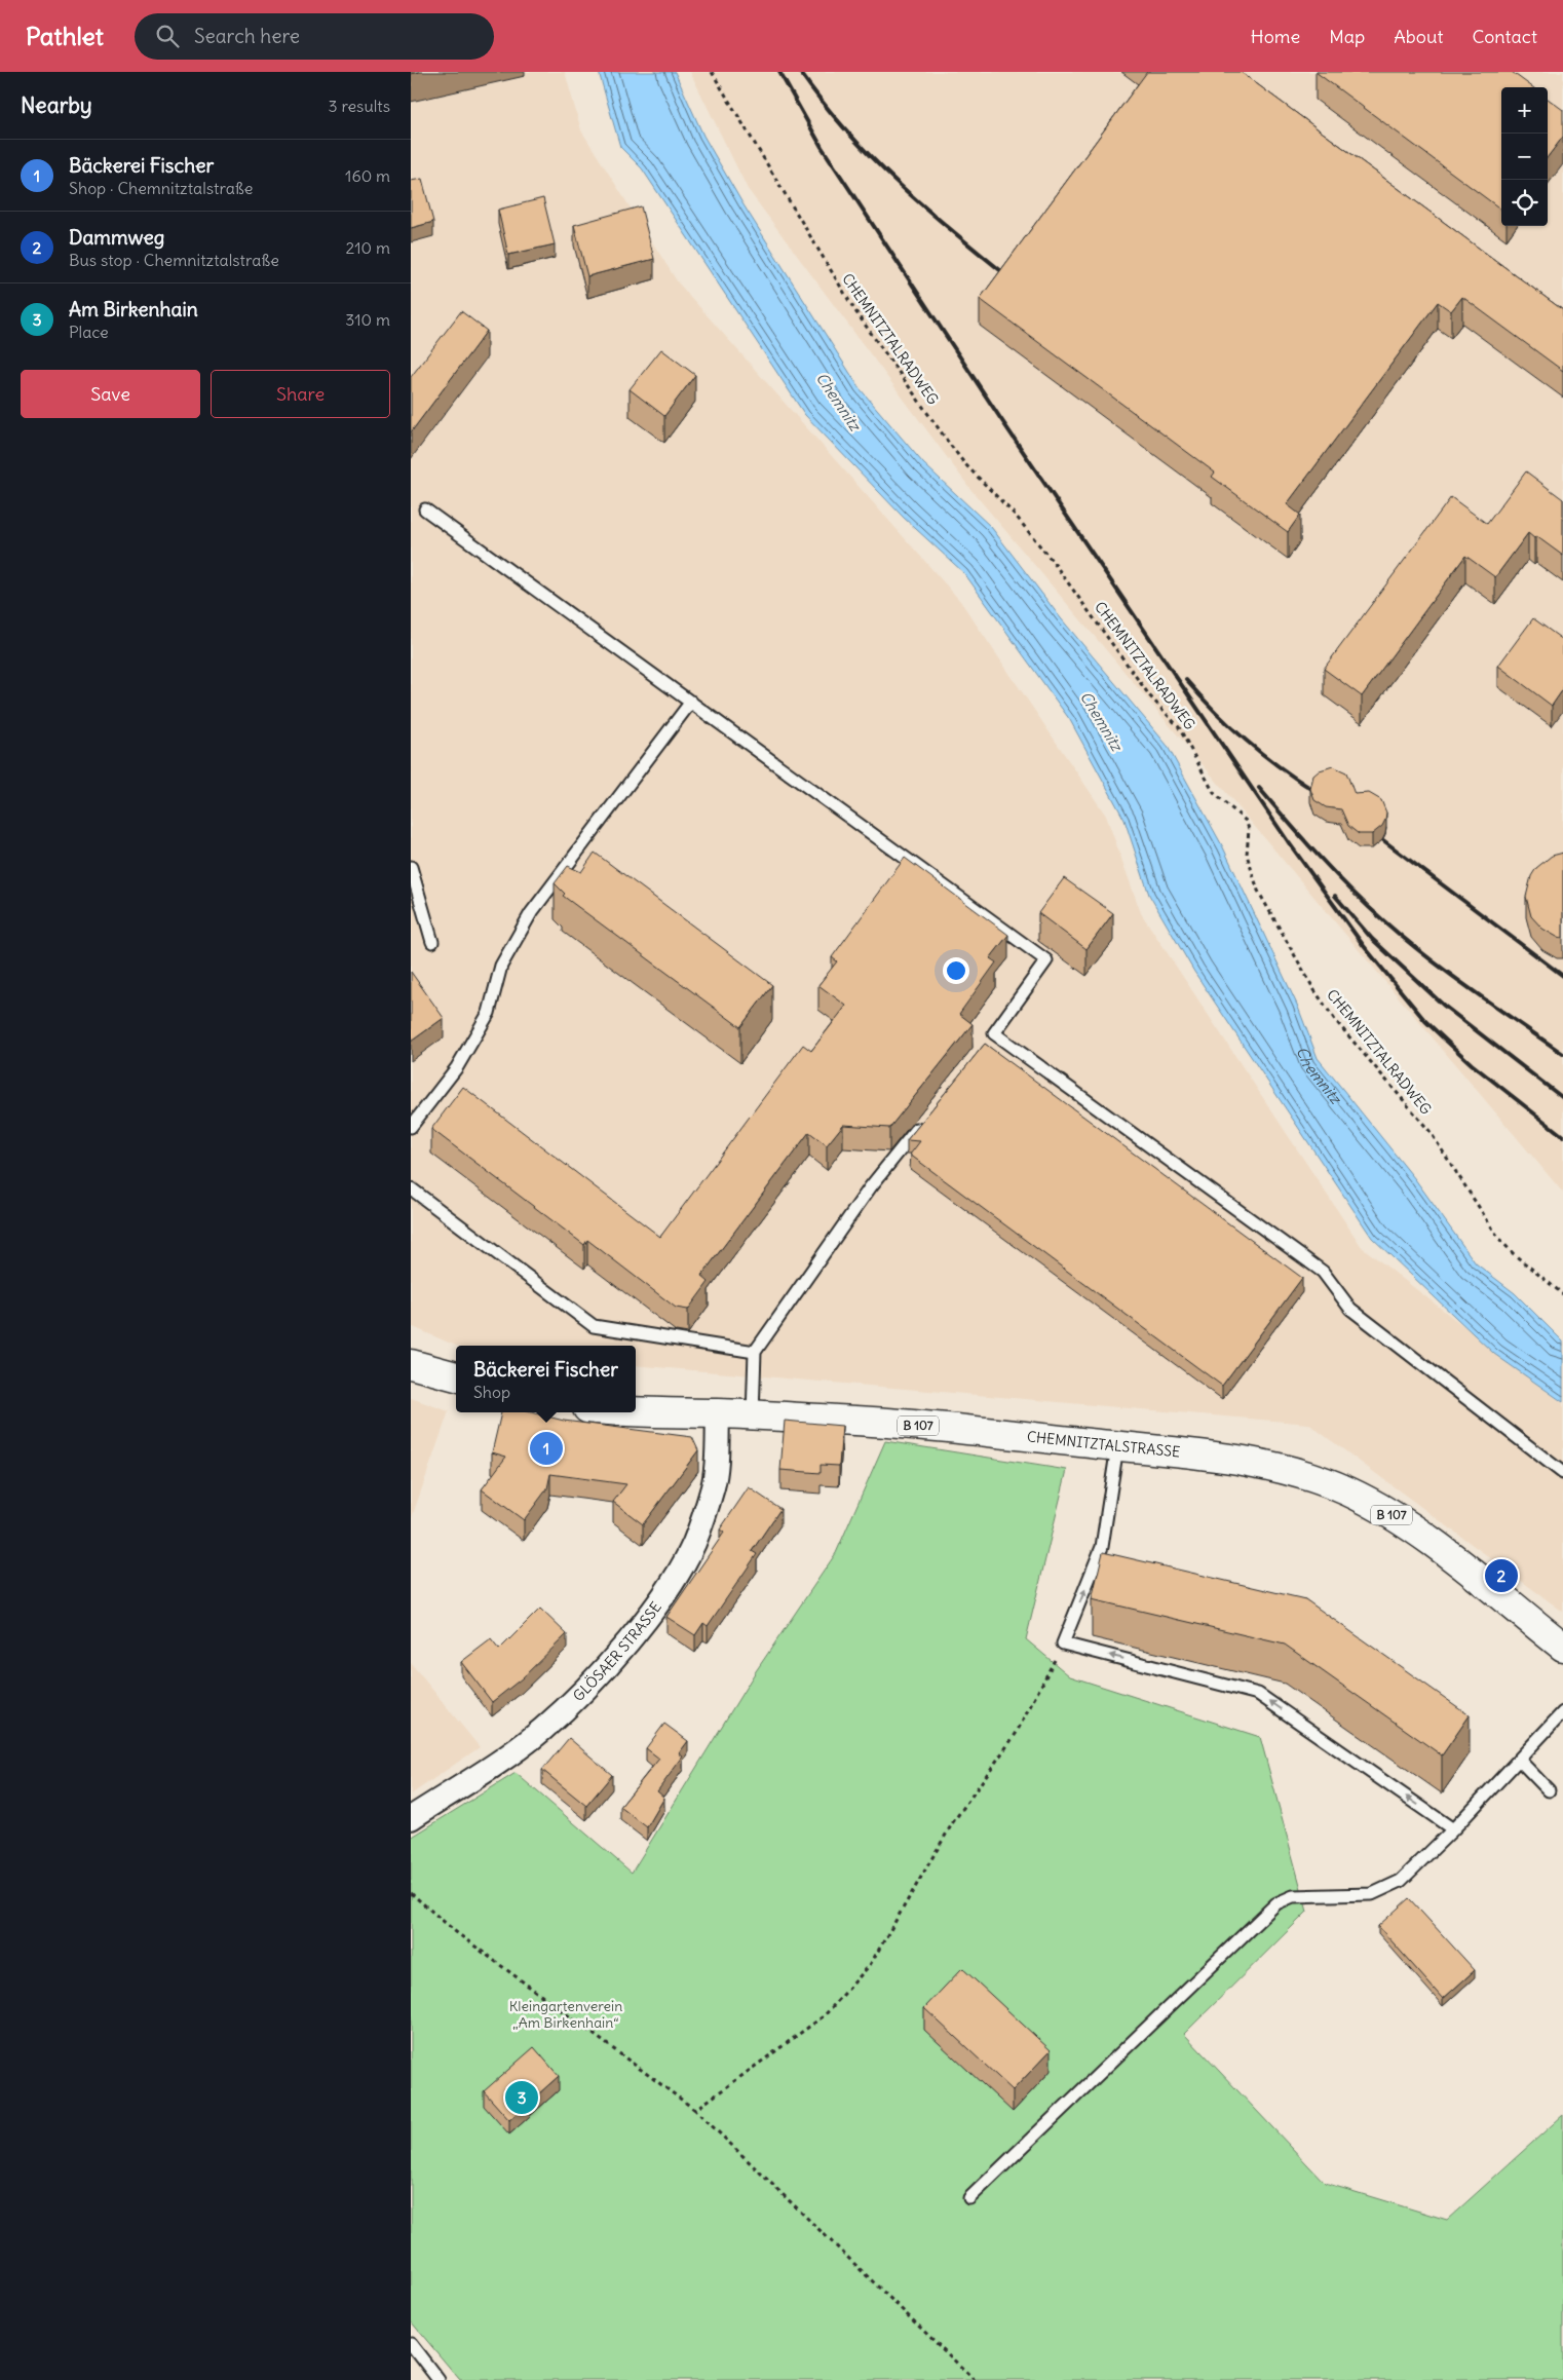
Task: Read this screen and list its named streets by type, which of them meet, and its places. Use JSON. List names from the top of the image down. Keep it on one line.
{"streets":{"main road":["B 107","CHEMNITZTALSTRASSE"],"street":["GLÖSAER STRASSE"],"path":["CHEMNITZTALRADWEG"]},"crossings":[["CHEMNITZTALSTRASSE","GLÖSAER STRASSE"]],"water":["Chemnitz"],"parks":["Kleingartenverein „Am Birkenhain“"],"page":{"header":"Pathlet","search":"Search here","nav":["Home","Map","About","Contact"],"heading":["Nearby","3 results"],"map_buttons":["+","−"],"list":[{"mark":"1","name":"Bäckerei Fischer","note":"Shop · Chemnitztalstraße","value":"160 m"},{"mark":"2","name":"Dammweg","note":"Bus stop · Chemnitztalstraße","value":"210 m"},{"mark":"3","name":"Am Birkenhain","note":"Place","value":"310 m"}],"buttons":["Save","Share"],"popup":["Bäckerei Fischer","Shop"],"pins":["1","2","3"]}}
